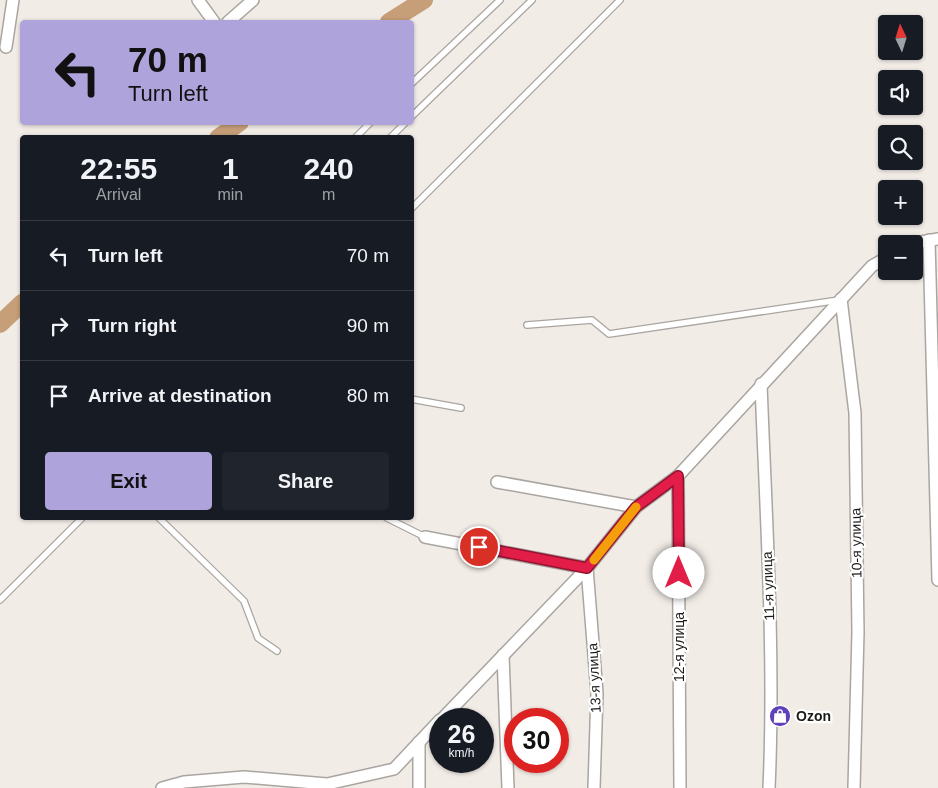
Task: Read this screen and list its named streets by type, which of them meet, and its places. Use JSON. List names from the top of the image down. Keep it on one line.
{"streets":{"street":["10-я улица","11-я улица","12-я улица","13-я улица"]},"places":{"shop":["Ozon"]},"north":"top","page":{"map_buttons":["+","−"],"turn":["70 m","Turn left"],"eta":["22:55","Arrival","1","min","240","m"],"list":[{"name":"Turn left","value":"70 m"},{"name":"Turn right","value":"90 m"},{"name":"Arrive at destination","value":"80 m"}],"buttons":["Exit","Share"],"speed":"26 km/h","limit":"30"}}
